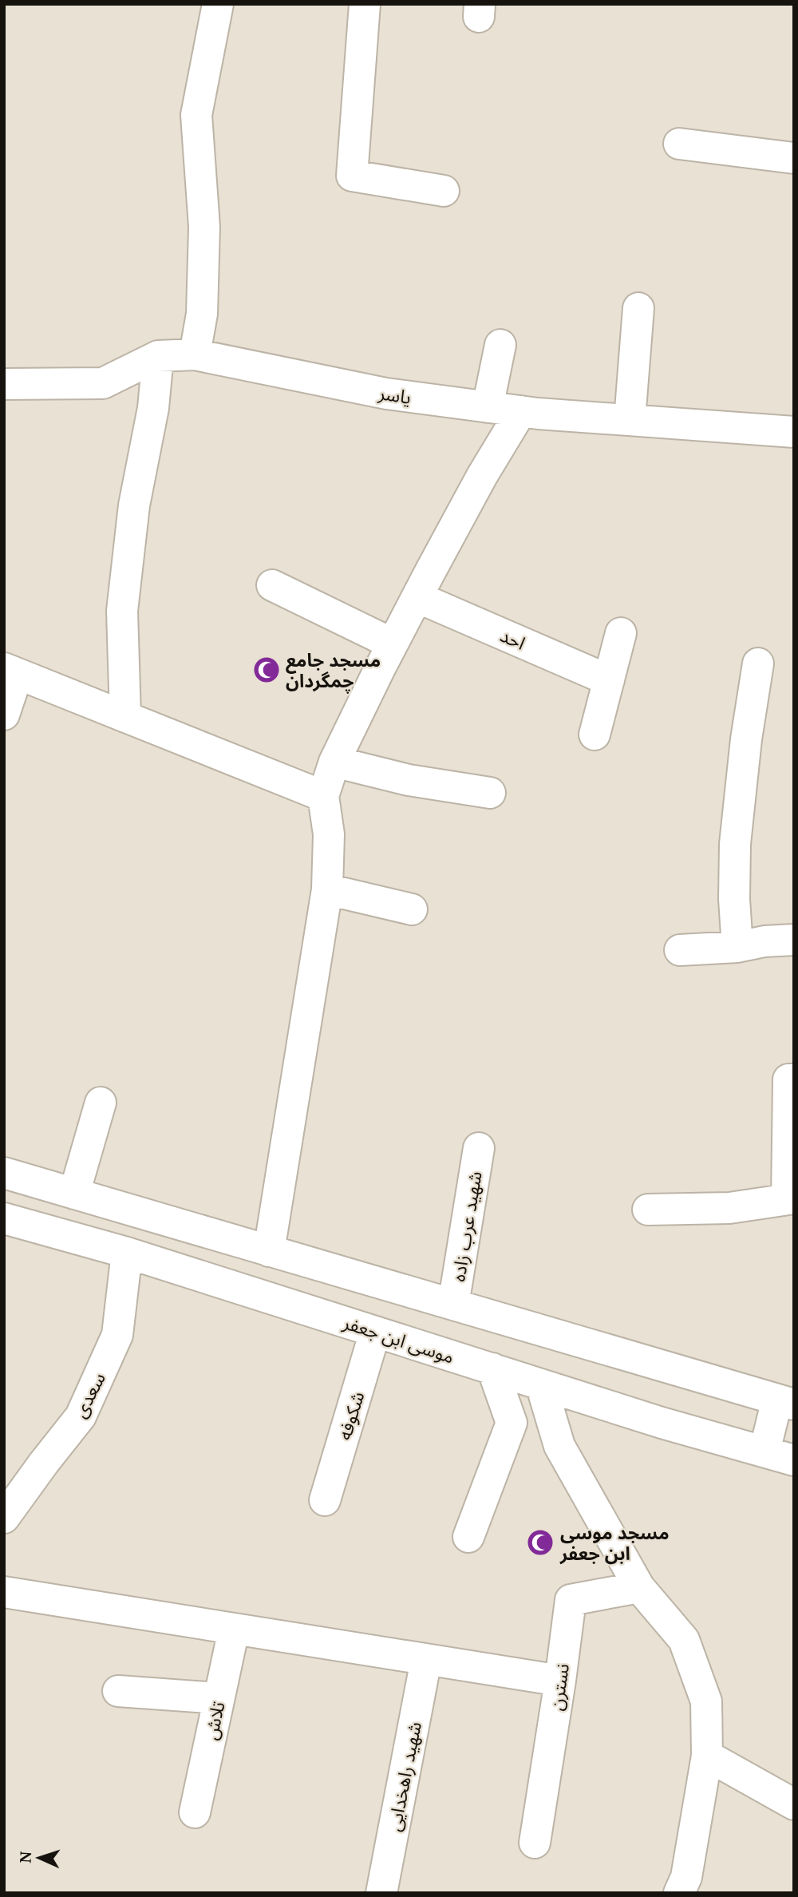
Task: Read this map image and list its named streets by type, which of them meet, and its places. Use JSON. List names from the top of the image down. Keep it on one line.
{"streets":{"street":["یاسر","احد","شهید عرب زاده","موسی ابن جعفر","سعدی","شکوفه","نسترن","تلاش","شهید راهخدایی"]},"crossings":[["موسی ابن جعفر","سعدی"],["موسی ابن جعفر","شکوفه"]],"places":{"mosque":["مسجد جامع چمگردان","مسجد موسی ابن جعفر"]},"north":"left"}
